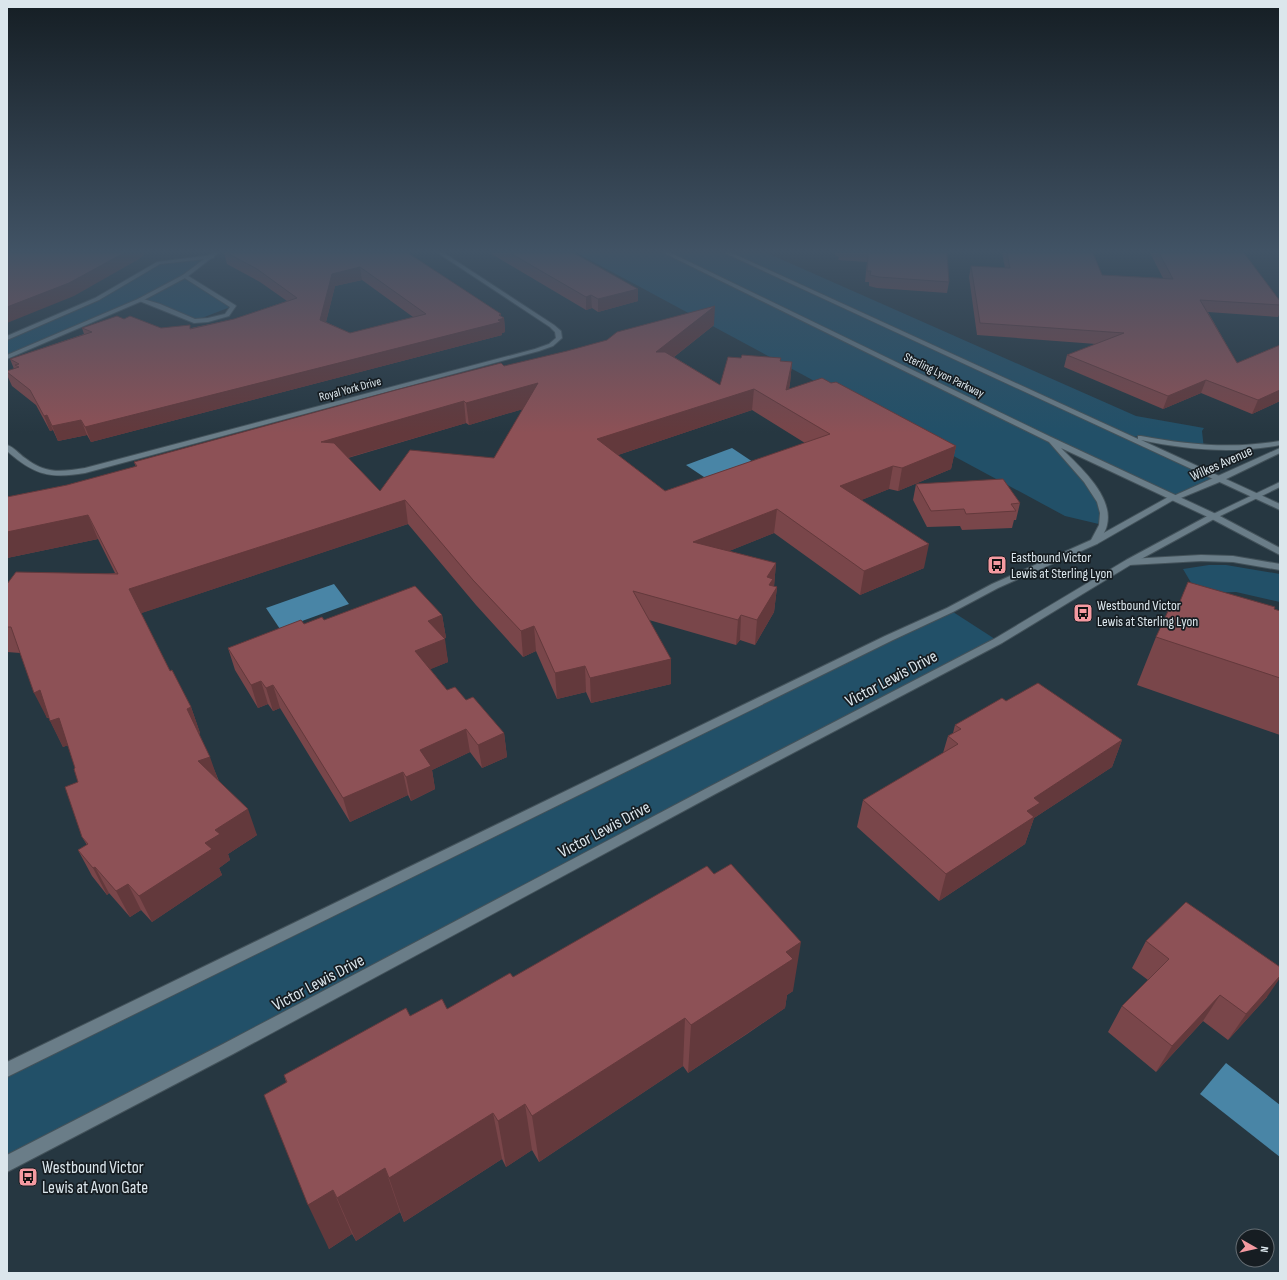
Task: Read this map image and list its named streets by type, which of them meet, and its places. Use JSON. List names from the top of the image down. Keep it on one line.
{"streets":{"street":["Sterling Lyon Parkway","Royal York Drive","Wilkes Avenue","Victor Lewis Drive"]},"crossings":[["Sterling Lyon Parkway","Wilkes Avenue"],["Sterling Lyon Parkway","Victor Lewis Drive"]],"places":{"bus stop":["Eastbound Victor Lewis at Sterling Lyon","Westbound Victor Lewis at Sterling Lyon","Westbound Victor Lewis at Avon Gate"]},"north":"right"}
